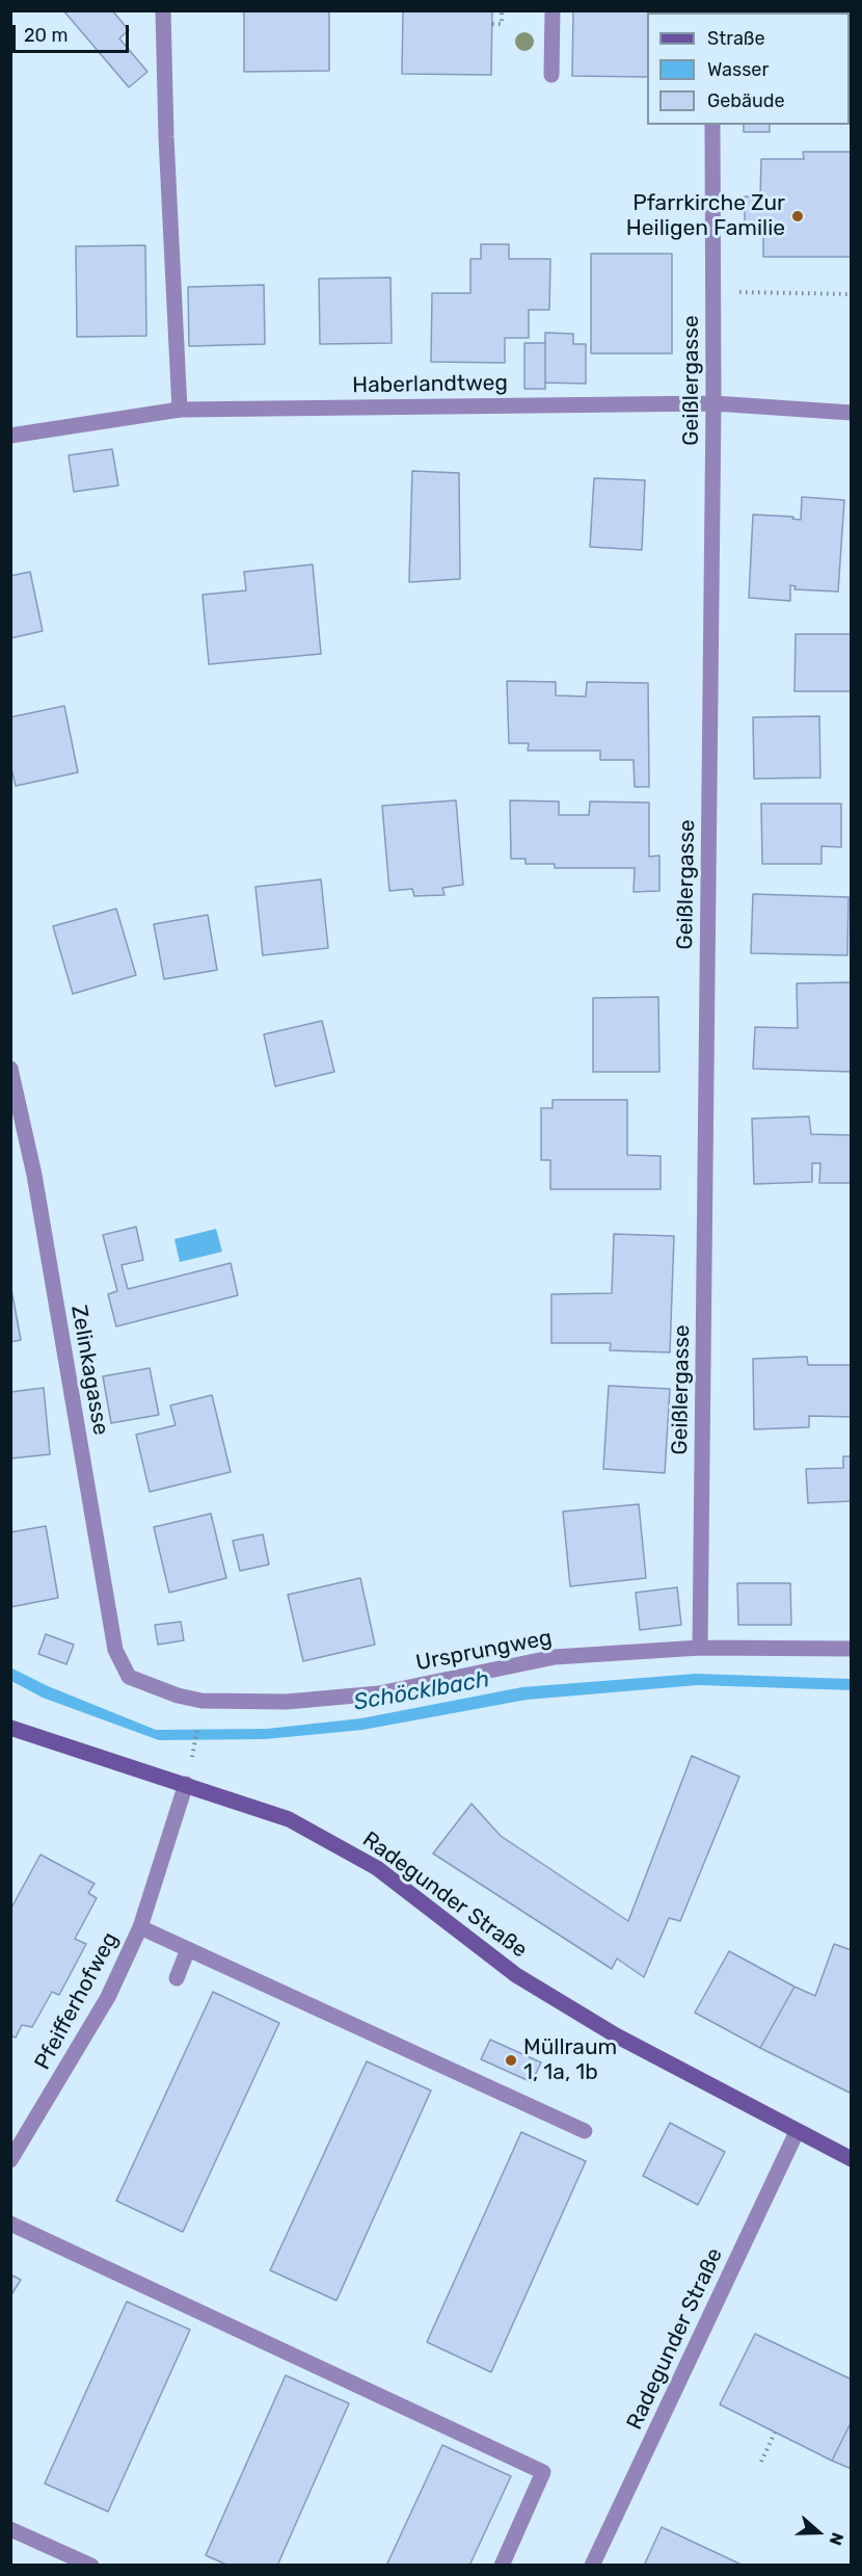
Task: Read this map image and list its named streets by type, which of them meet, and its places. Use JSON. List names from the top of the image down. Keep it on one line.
{"streets":{"main road":["Radegunder Straße"],"street":["Geißlergasse","Haberlandtweg","Zelinkagasse","Ursprungweg","Pfeifferhofweg"]},"crossings":[["Geißlergasse","Haberlandtweg"],["Geißlergasse","Ursprungweg"],["Zelinkagasse","Ursprungweg"],["Radegunder Straße","Pfeifferhofweg"]],"water":["Schöcklbach"],"places":["Pfarrkirche Zur Heiligen Familie","Müllraum 1, 1a, 1b"],"legend":["Straße","Wasser","Gebäude"],"scale_bar":"20 m","north":"right"}
